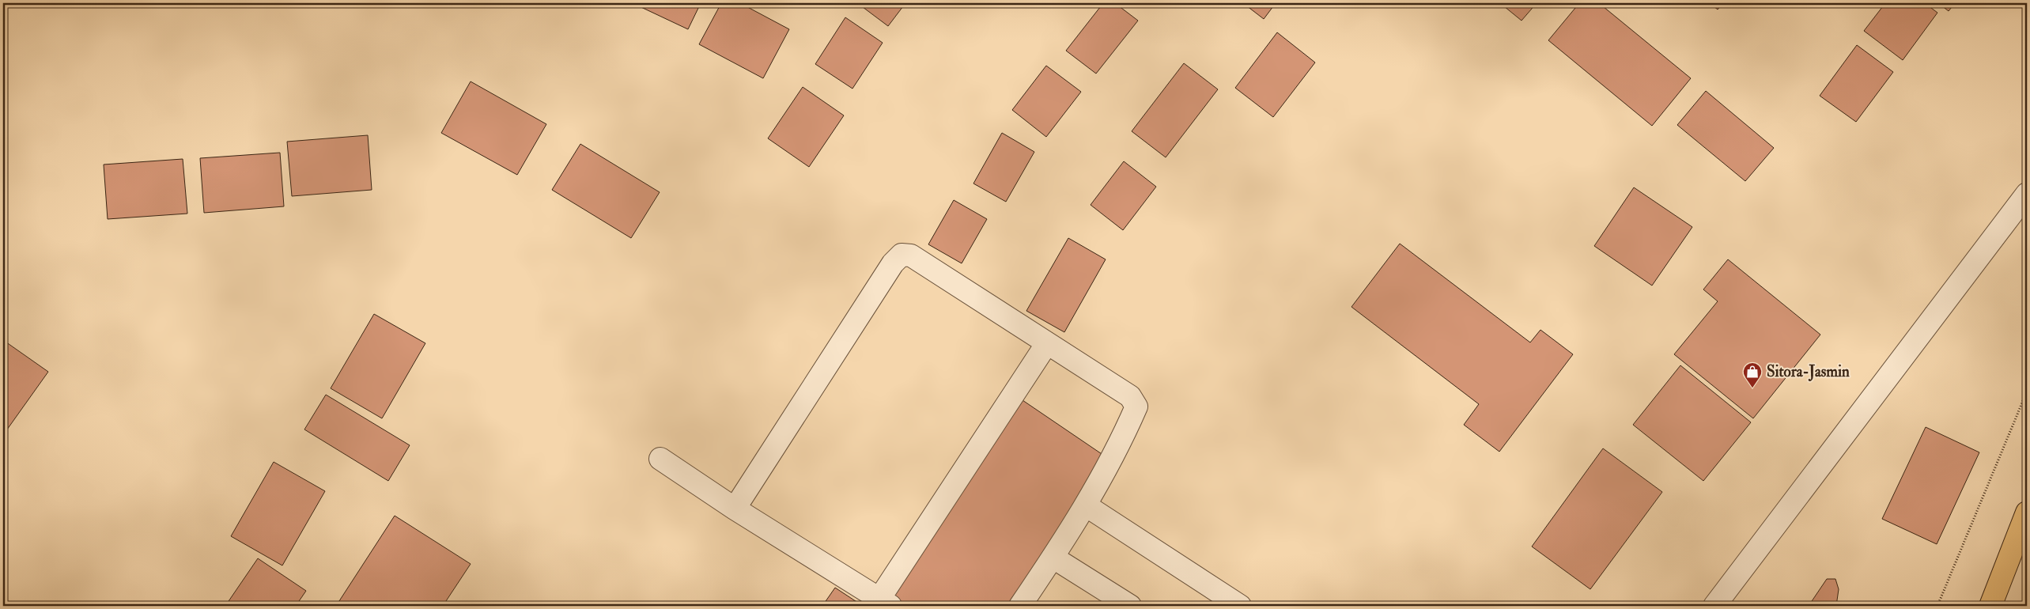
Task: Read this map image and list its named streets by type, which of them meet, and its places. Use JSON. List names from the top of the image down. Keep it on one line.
{"places":{"shop":["Sitora-Jasmin"]}}
